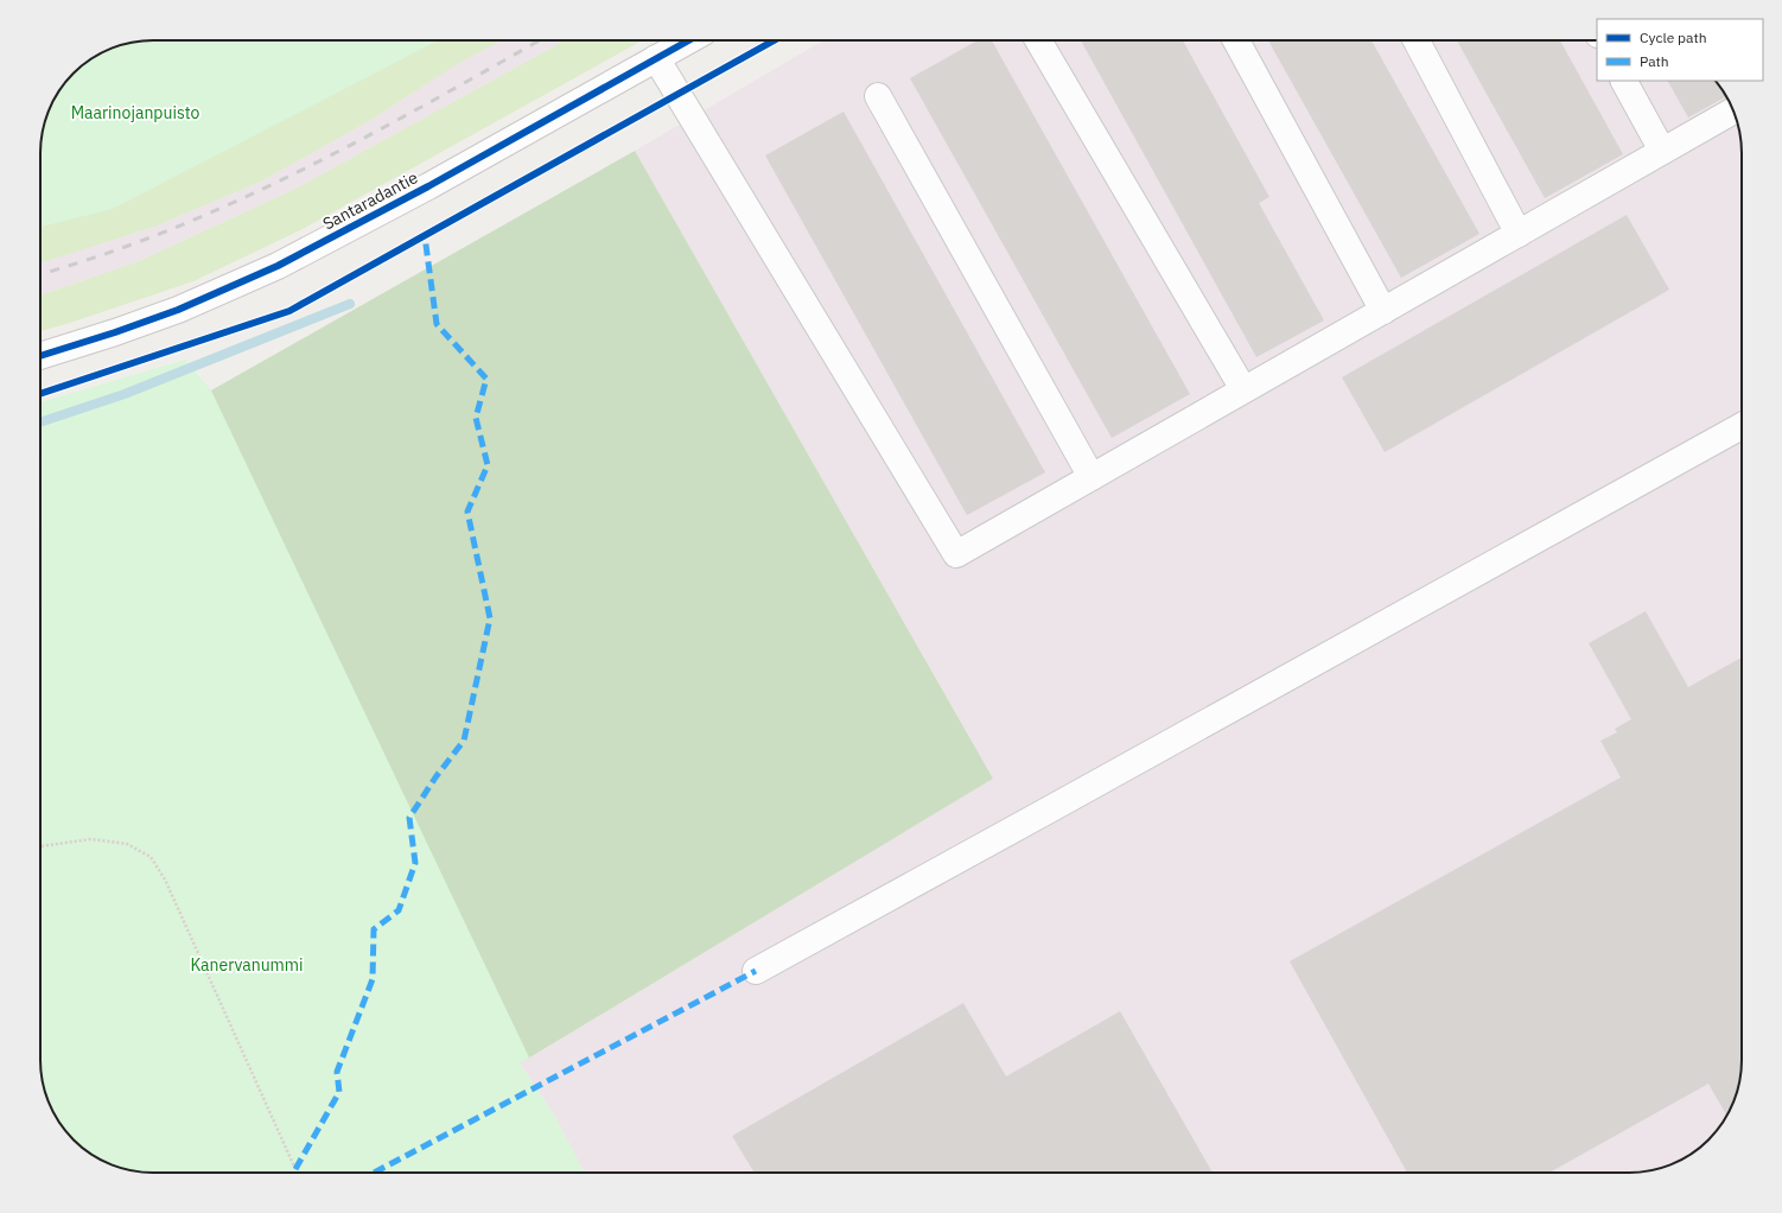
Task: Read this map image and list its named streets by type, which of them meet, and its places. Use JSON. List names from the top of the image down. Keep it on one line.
{"streets":{"street":["Santaradantie"]},"parks":["Maarinojanpuisto","Kanervanummi"],"legend":["Cycle path","Path"]}
